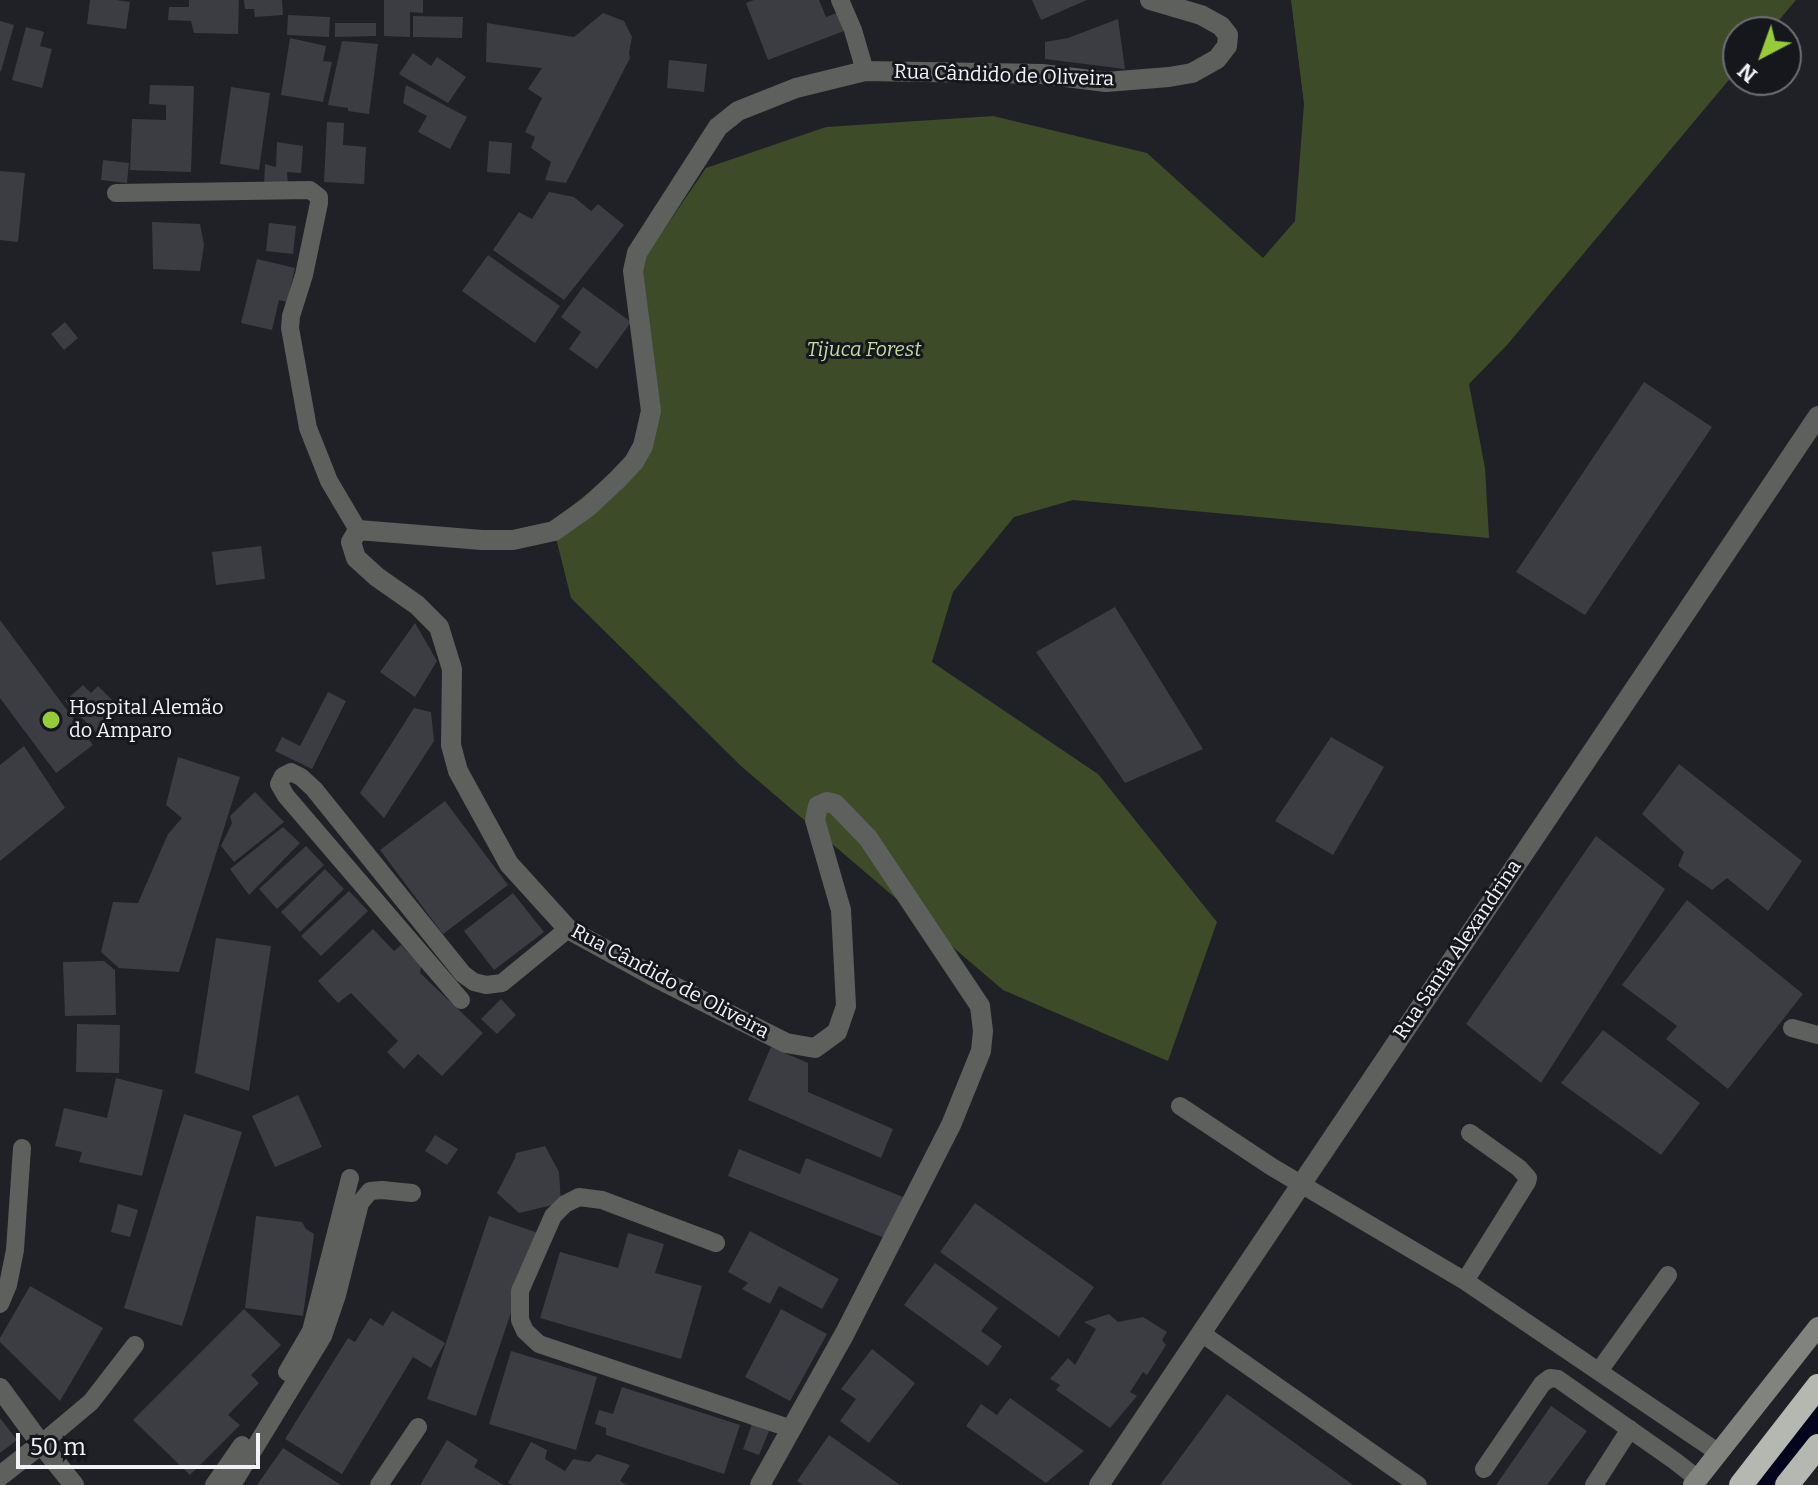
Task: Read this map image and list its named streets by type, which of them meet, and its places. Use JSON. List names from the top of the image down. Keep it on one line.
{"streets":{"street":["Rua Cândido de Oliveira","Rua Santa Alexandrina"]},"parks":["Tijuca Forest"],"places":["Hospital Alemão do Amparo"],"scale_bar":"50 m","north":"bottom left"}
